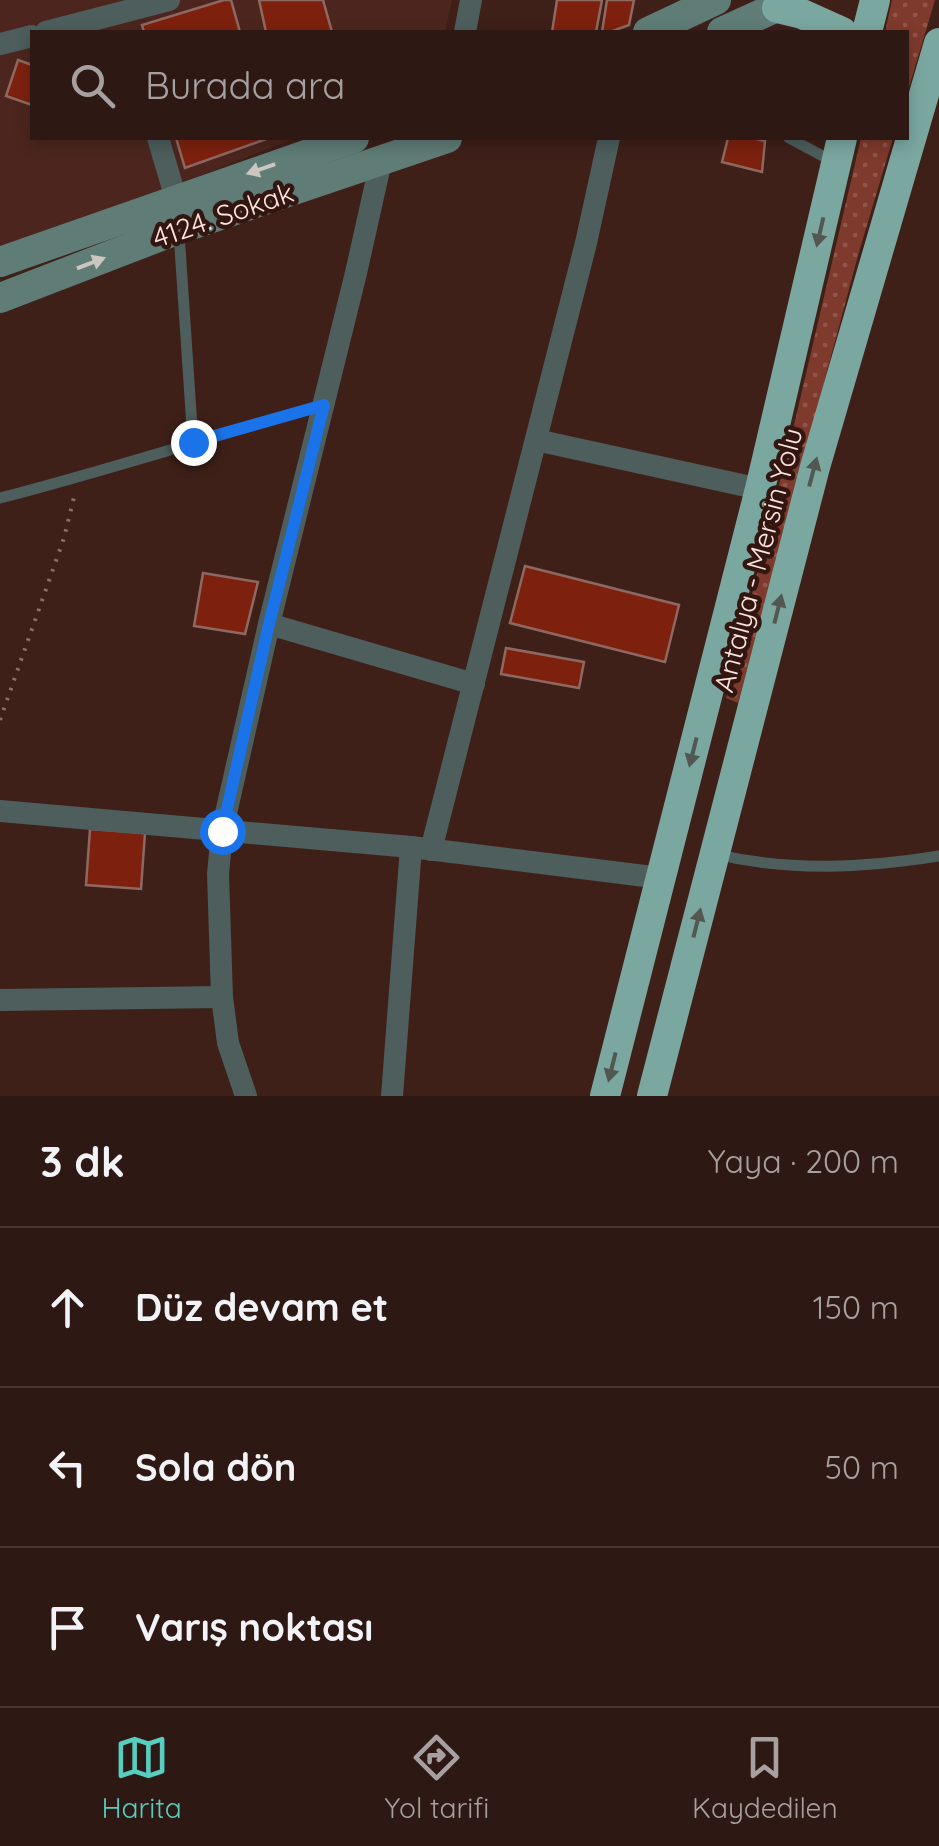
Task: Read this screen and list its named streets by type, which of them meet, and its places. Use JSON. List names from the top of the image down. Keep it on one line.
{"streets":{"highway":["Antalya - Mersin Yolu"],"main road":["4124. Sokak"]},"page":{"search":"Burada ara","heading":["3 dk","Yaya · 200 m"],"list":[["Düz devam et","150 m"],["Sola dön","50 m"],"Varış noktası"],"nav":["Harita","Yol tarifi","Kaydedilen"]}}
